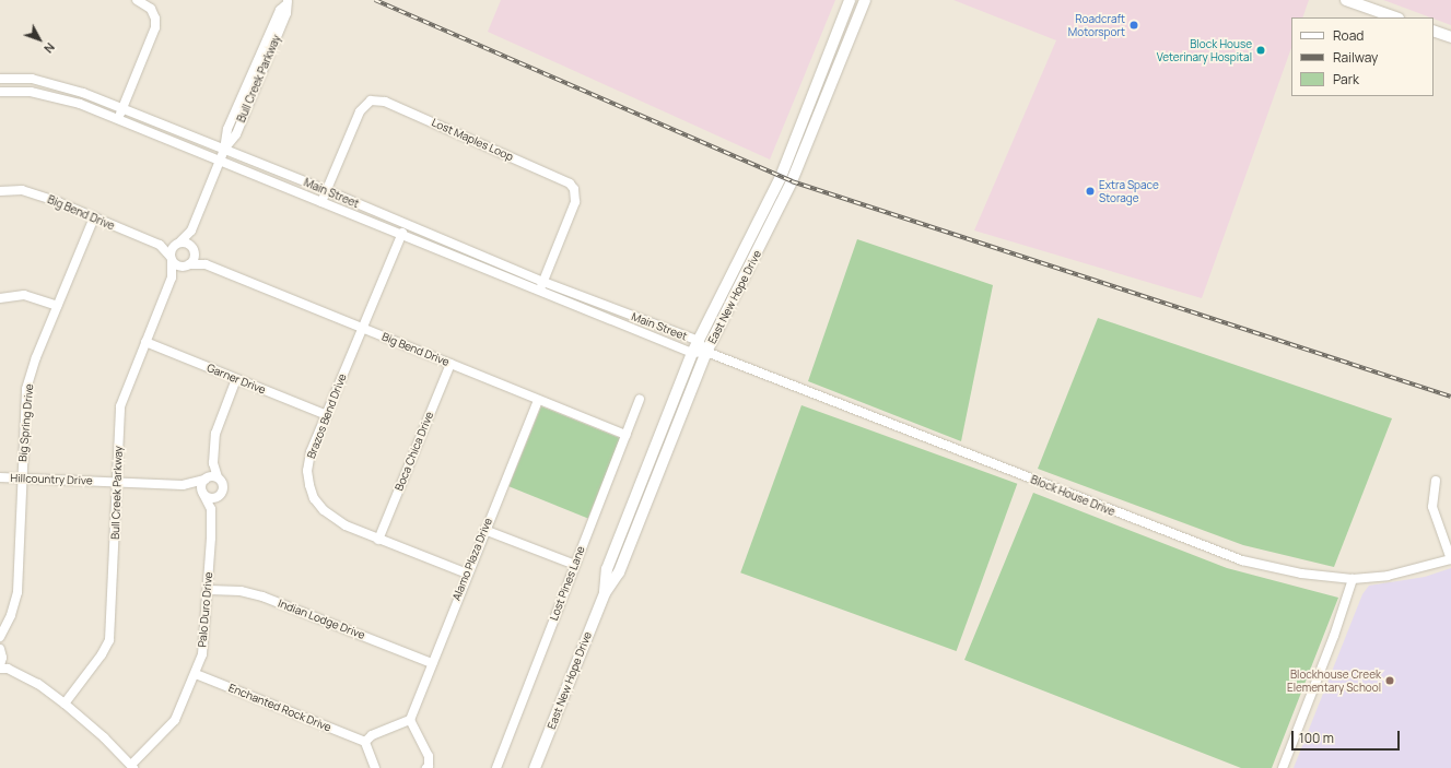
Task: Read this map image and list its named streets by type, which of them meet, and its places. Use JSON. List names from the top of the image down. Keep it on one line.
{"streets":{"main road":["East New Hope Drive"],"street":["Bull Creek Parkway","Lost Maples Loop","Main Street","Big Bend Drive","Garner Drive","Brazos Bend Drive","Big Spring Drive","Boca Chica Drive","Hillcountry Drive","Block House Drive","Alamo Plaza Drive","Lost Pines Lane","Palo Duro Drive","Indian Lodge Drive","Enchanted Rock Drive"]},"crossings":[["Bull Creek Parkway","Main Street"],["Bull Creek Parkway","Big Bend Drive"],["Bull Creek Parkway","Garner Drive"],["Bull Creek Parkway","Hillcountry Drive"],["Lost Maples Loop","Main Street"],["Main Street","East New Hope Drive"],["Main Street","Brazos Bend Drive"],["Main Street","Block House Drive"],["Big Bend Drive","Brazos Bend Drive"],["Big Bend Drive","Big Spring Drive"],["Big Bend Drive","Boca Chica Drive"],["Big Bend Drive","Alamo Plaza Drive"],["Big Bend Drive","Lost Pines Lane"],["East New Hope Drive","Block House Drive"],["Garner Drive","Brazos Bend Drive"],["Brazos Bend Drive","Boca Chica Drive"],["Brazos Bend Drive","Alamo Plaza Drive"],["Big Spring Drive","Hillcountry Drive"],["Hillcountry Drive","Palo Duro Drive"],["Alamo Plaza Drive","Indian Lodge Drive"],["Palo Duro Drive","Indian Lodge Drive"],["Palo Duro Drive","Enchanted Rock Drive"]],"places":["Roadcraft Motorsport","Block House Veterinary Hospital","Extra Space Storage","Blockhouse Creek Elementary School"],"legend":["Road","Railway","Park"],"scale_bar":"100 m","north":"bottom right"}
